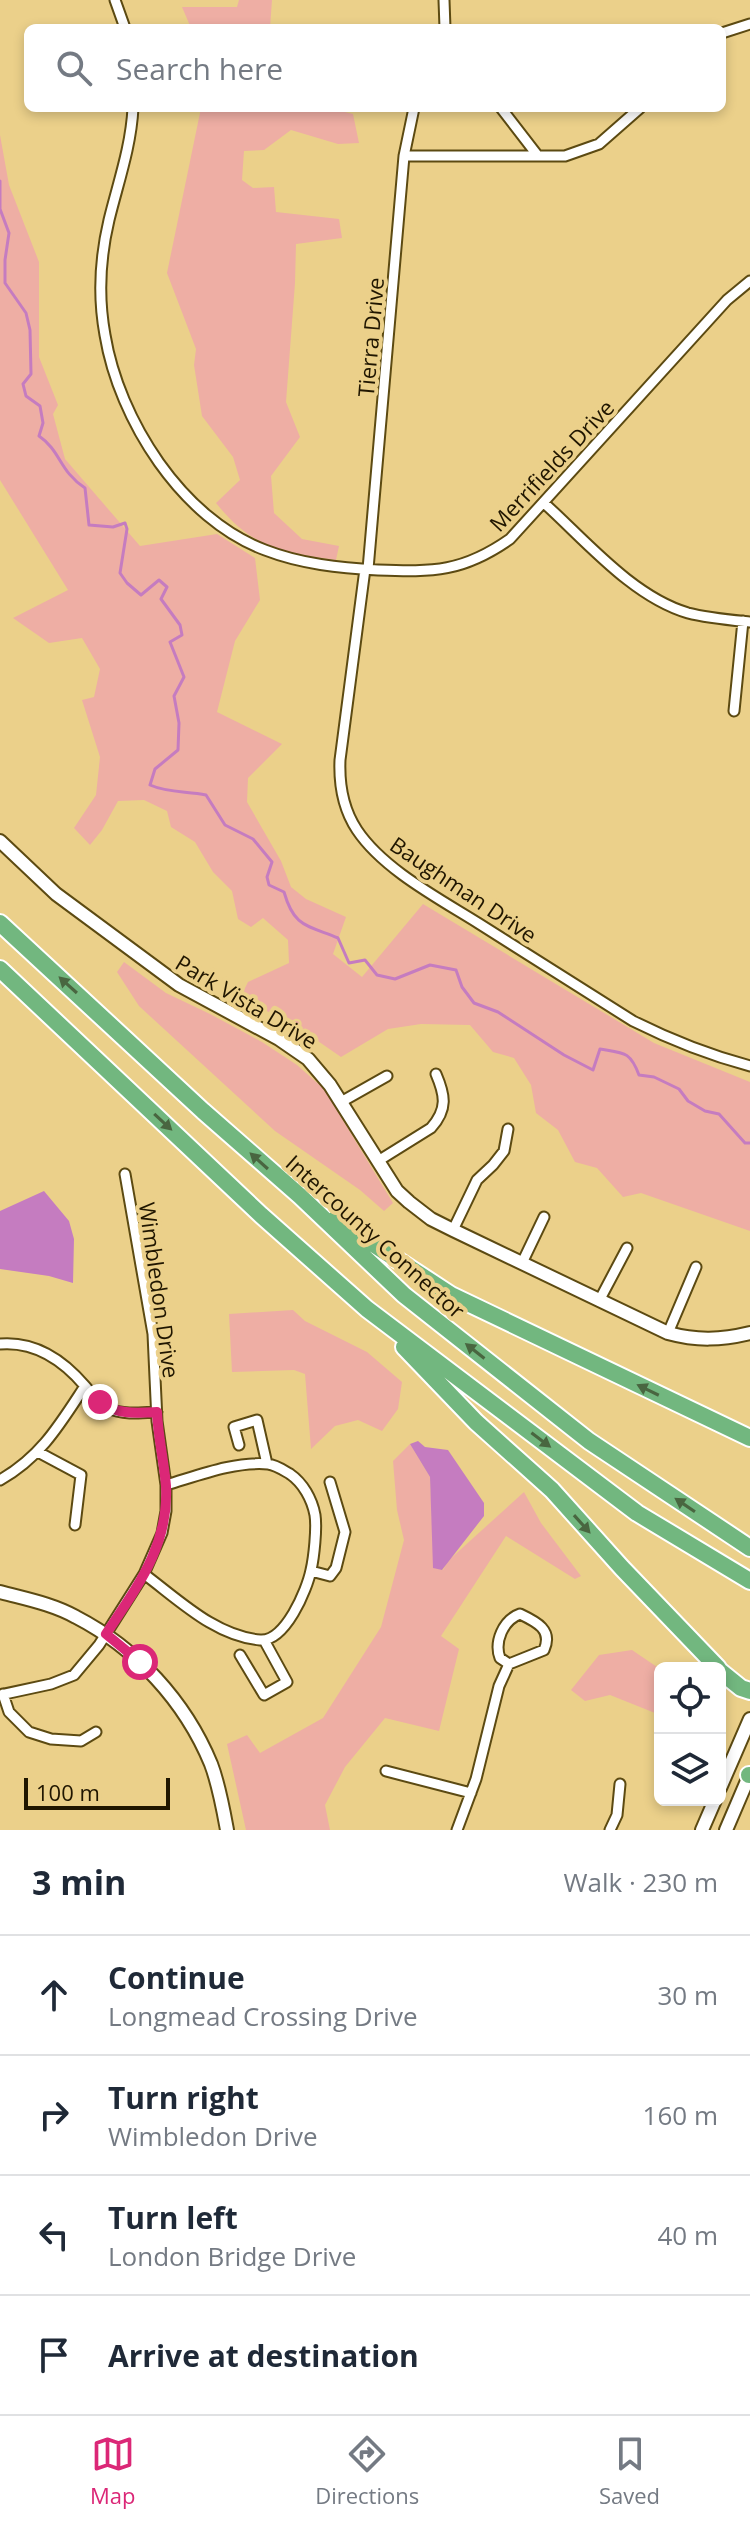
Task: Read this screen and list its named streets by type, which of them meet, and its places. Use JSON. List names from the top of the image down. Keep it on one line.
{"streets":{"highway":["Intercounty Connector"],"street":["Tierra Drive","Merrifields Drive","Baughman Drive","Park Vista Drive","Wimbledon Drive"]},"crossings":[["Tierra Drive","Merrifields Drive"],["Tierra Drive","Baughman Drive"],["Merrifields Drive","Baughman Drive"]],"scale_bar":"100 m","page":{"search":"Search here","scale":"100 m","heading":["3 min","Walk · 230 m"],"list":[["Continue","Longmead Crossing Drive","30 m"],["Turn right","Wimbledon Drive","160 m"],["Turn left","London Bridge Drive","40 m"],"Arrive at destination"],"nav":["Map","Directions","Saved"]}}
